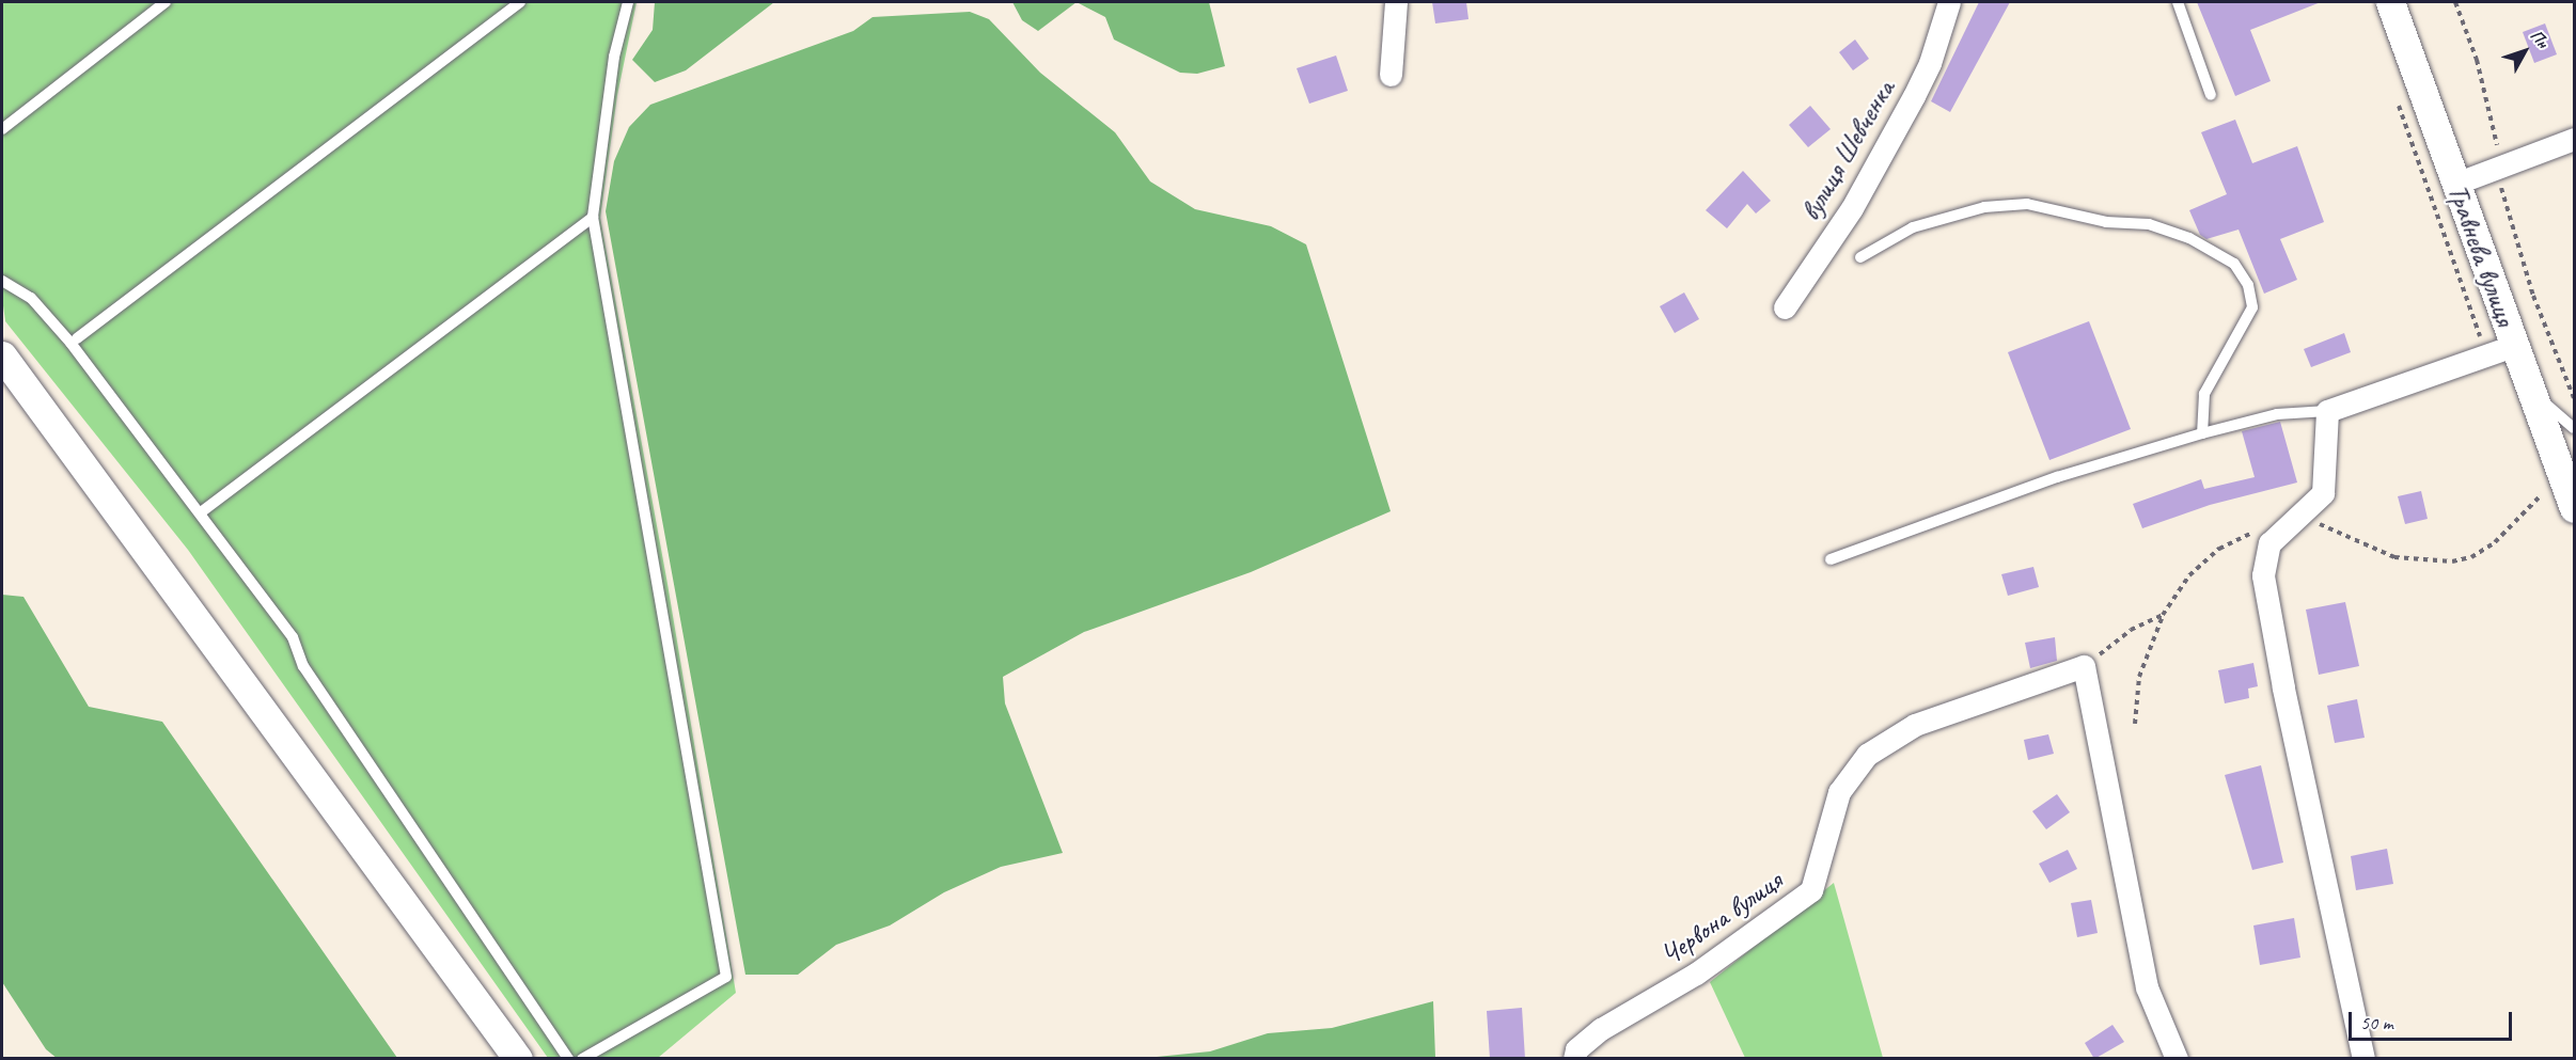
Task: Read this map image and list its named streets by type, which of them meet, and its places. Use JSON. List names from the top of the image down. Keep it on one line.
{"streets":{"street":["вулиця Шевченка","Травнева вулиця","Червона вулиця"]},"scale_bar":"50 m","north":"top right"}
